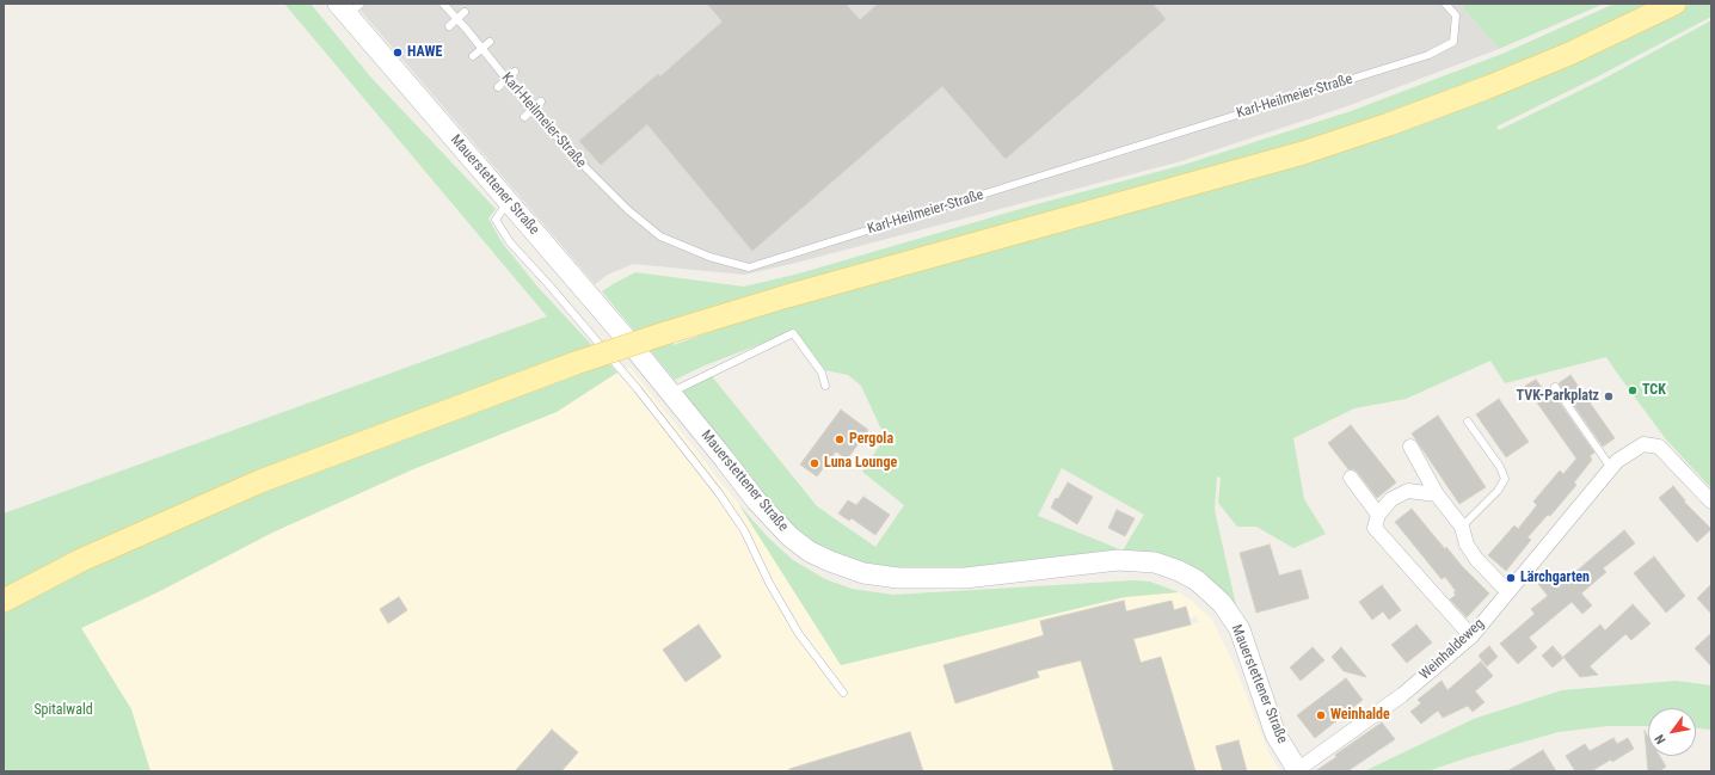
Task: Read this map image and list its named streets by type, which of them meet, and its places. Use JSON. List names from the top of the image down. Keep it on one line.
{"streets":{"main road":["Mauerstettener Straße"],"street":["Weinhaldeweg"],"lane":["Karl-Heilmeier-Straße"]},"crossings":[["Mauerstettener Straße","Weinhaldeweg"]],"parks":["Spitalwald"],"places":["HAWE","TCK","TVK-Parkplatz","Pergola","Luna Lounge","Lärchgarten","Weinhalde"],"north":"bottom left"}
